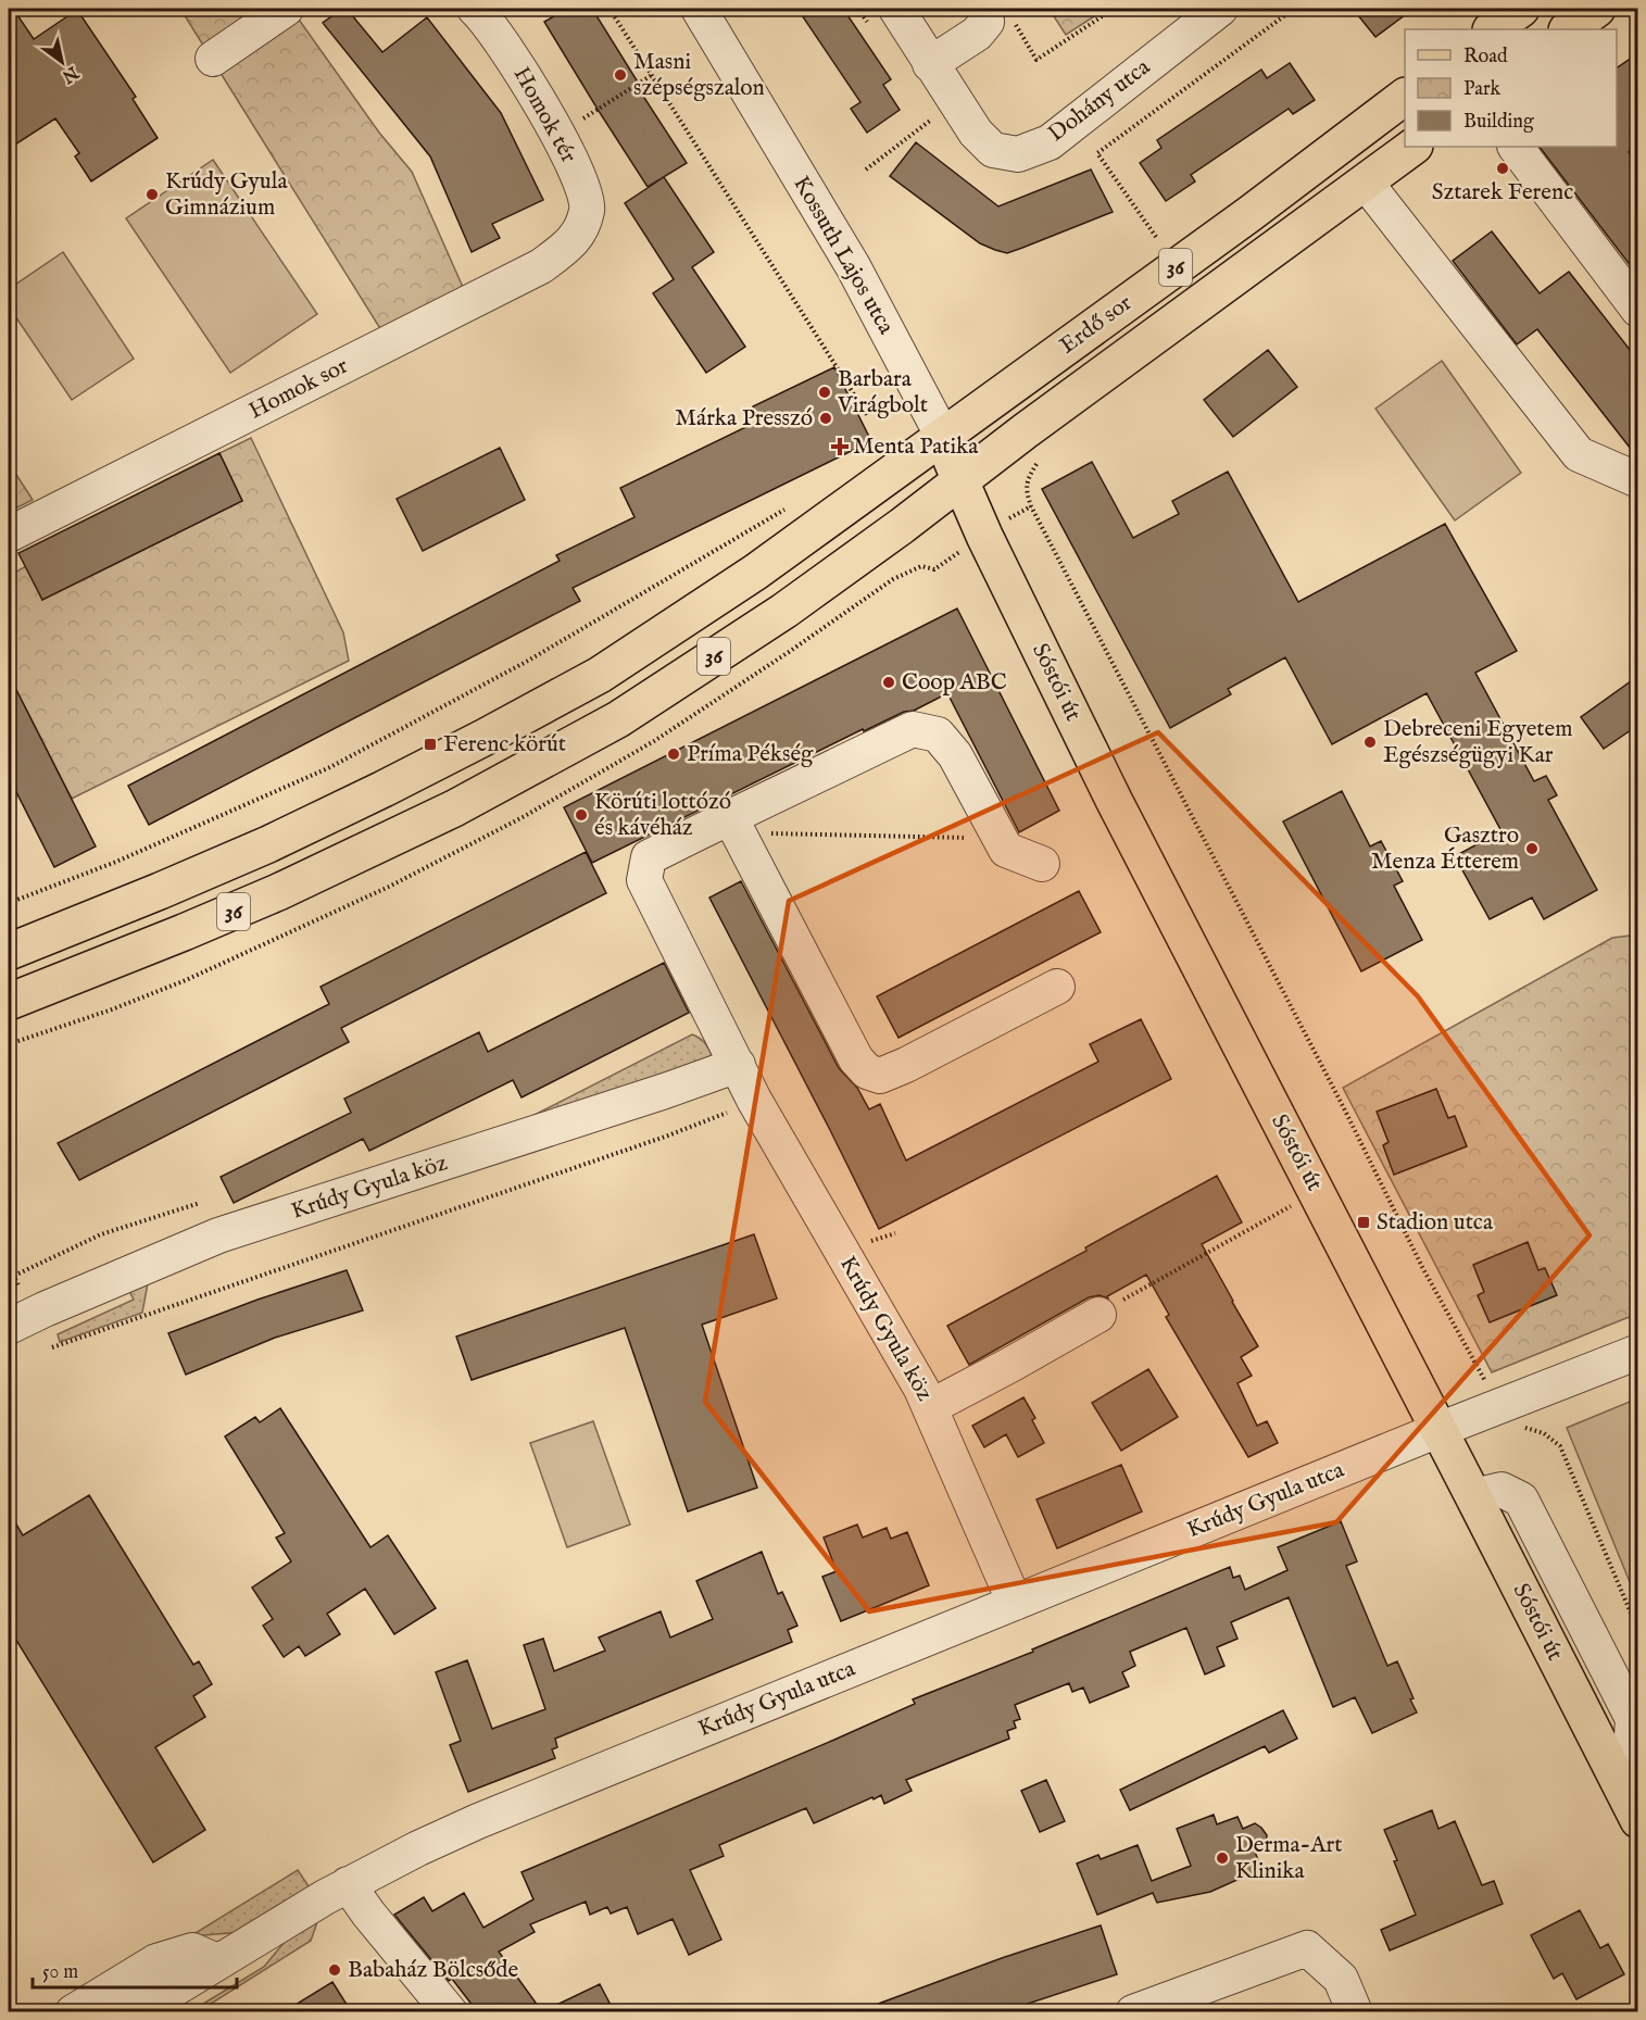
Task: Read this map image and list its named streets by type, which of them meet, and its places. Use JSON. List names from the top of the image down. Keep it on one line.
{"streets":{"main road":["Kossuth Lajos utca","36","Erdő sor","Sóstói út"],"street":["Dohány utca","Homok tér","Homok sor","Krúdy Gyula köz","Krúdy Gyula utca"]},"crossings":[["Homok tér","Homok sor"],["Kossuth Lajos utca","36"],["Kossuth Lajos utca","Erdő sor"],["Kossuth Lajos utca","Sóstói út"],["36","Erdő sor"],["36","Sóstói út"],["Erdő sor","Sóstói út"],["Sóstói út","Krúdy Gyula utca"],["Krúdy Gyula köz","Krúdy Gyula utca"]],"places":{"other":["Masni szépségszalon","Sztarek Ferenc","Krúdy Gyula Gimnázium","Barbara Virágbolt","Márka Presszó","Coop ABC","Debreceni Egyetem Egészségügyi Kar","Príma Pékség","Körúti lottózó és kávéház","Gasztro Menza Étterem","Derma-Art Klinika","Babaház Bölcsőde"],"health":["Menta Patika"],"transit":["Ferenc körút","Stadion utca"]},"legend":["Road","Park","Building"],"scale_bar":"50 m","north":"bottom right"}
